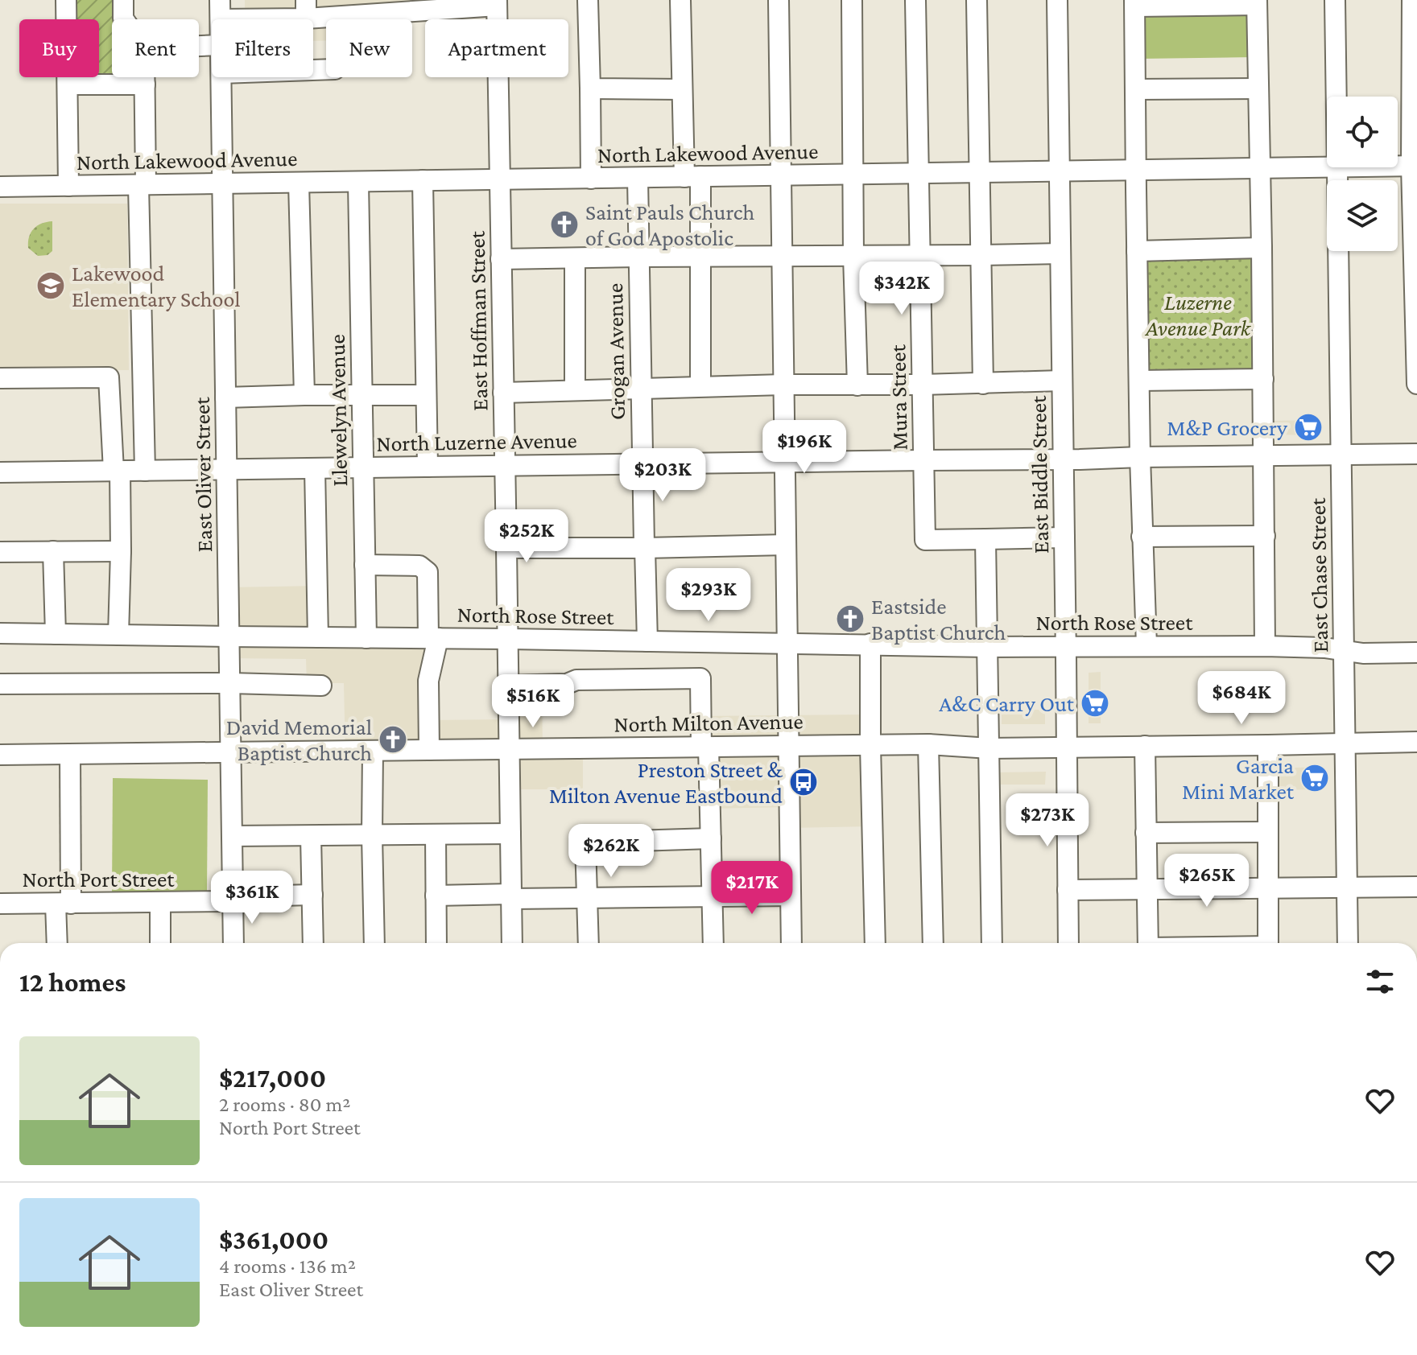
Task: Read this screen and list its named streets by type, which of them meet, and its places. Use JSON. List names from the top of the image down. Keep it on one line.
{"streets":{"street":["North Lakewood Avenue","East Hoffman Street","Grogan Avenue","Mura Street","Llewelyn Avenue","North Luzerne Avenue","East Oliver Street","East Biddle Street","East Chase Street","North Rose Street","North Milton Avenue","North Port Street"]},"crossings":[["North Lakewood Avenue","East Hoffman Street"],["North Lakewood Avenue","Grogan Avenue"],["North Lakewood Avenue","Mura Street"],["North Lakewood Avenue","Llewelyn Avenue"],["North Lakewood Avenue","East Oliver Street"],["North Lakewood Avenue","East Biddle Street"],["East Hoffman Street","North Luzerne Avenue"],["East Hoffman Street","North Rose Street"],["East Hoffman Street","North Milton Avenue"],["Grogan Avenue","North Luzerne Avenue"],["Grogan Avenue","North Rose Street"],["Mura Street","North Luzerne Avenue"],["Llewelyn Avenue","North Luzerne Avenue"],["Llewelyn Avenue","North Rose Street"],["North Luzerne Avenue","East Oliver Street"],["North Luzerne Avenue","East Biddle Street"],["North Luzerne Avenue","East Chase Street"],["East Oliver Street","North Rose Street"],["East Oliver Street","North Milton Avenue"],["East Oliver Street","North Port Street"],["East Biddle Street","North Rose Street"],["East Biddle Street","North Milton Avenue"],["East Chase Street","North Rose Street"],["East Chase Street","North Milton Avenue"]],"parks":["Luzerne Avenue Park"],"places":{"church":["Saint Pauls Church of God Apostolic","Eastside Baptist Church","David Memorial Baptist Church"],"school or university":["Lakewood Elementary School"],"supermarket":["M&P Grocery","A&C Carry Out","Garcia Mini Market"],"bus stop":["Preston Street & Milton Avenue Eastbound"]},"page":{"chip":["Buy","Rent","Filters","New","Apartment"],"price":["$342K","$196K","$203K","$252K","$293K","$684K","$516K","$273K","$262K","$265K","$217K","$361K"],"heading":"12 homes","list":[{"name":"$217,000","note":"2 rooms · 80 m² · North Port Street"},{"name":"$361,000","note":"4 rooms · 136 m² · East Oliver Street"}]}}
